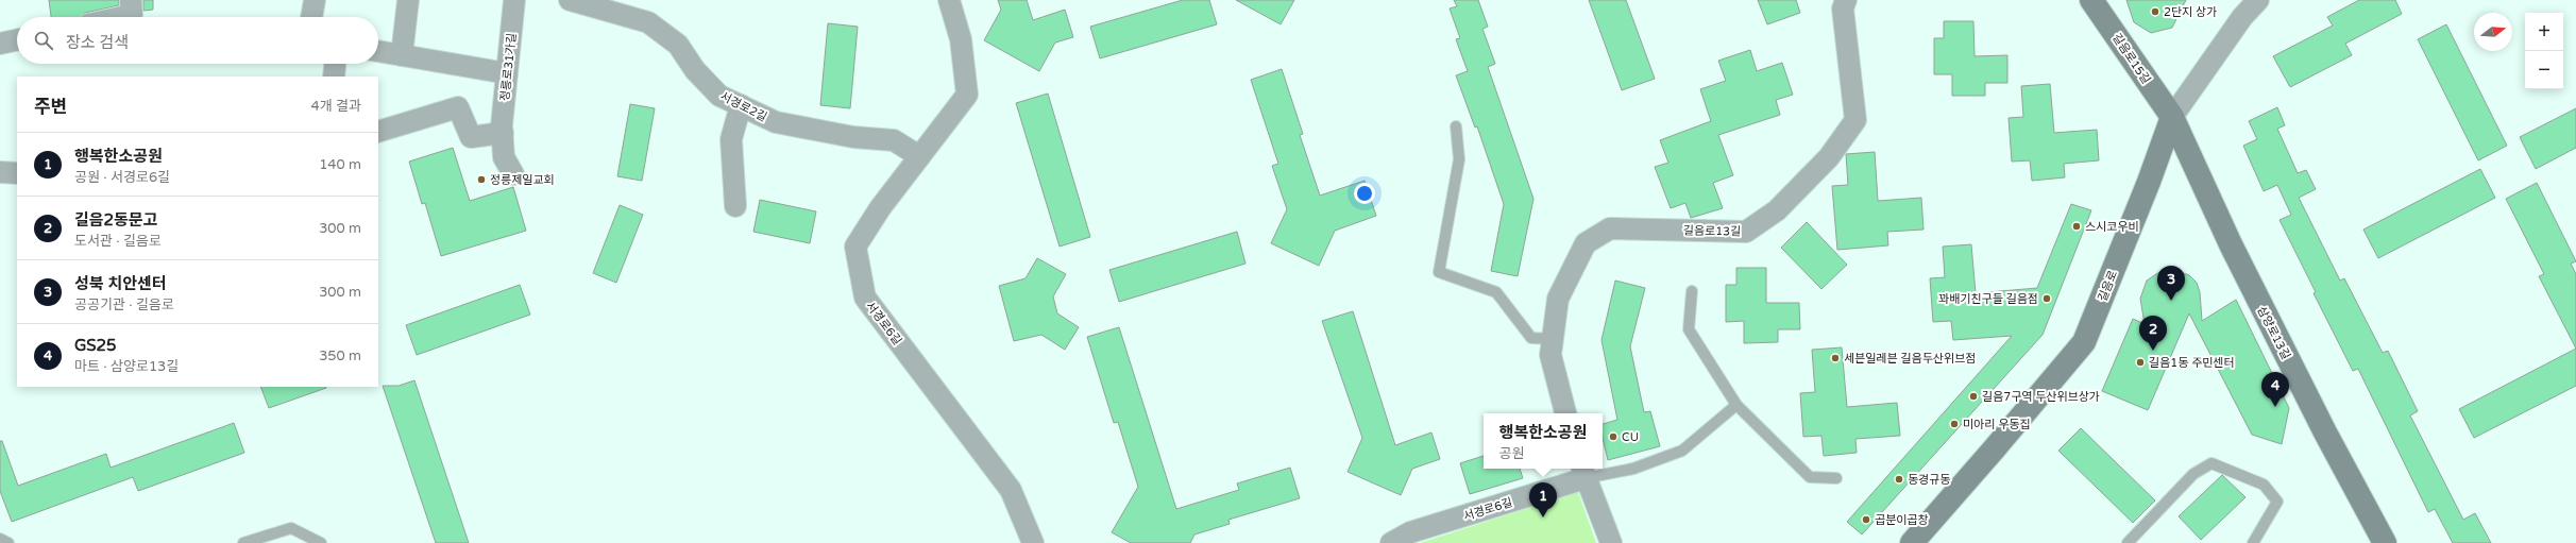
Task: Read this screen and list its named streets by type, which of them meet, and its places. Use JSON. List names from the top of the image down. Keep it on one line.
{"streets":{"street":["길음로15길","정릉로31가길","서경로2길","길음로13길","길음로","서경로6길","삼양로13길"]},"crossings":[["길음로15길","길음로"],["길음로15길","삼양로13길"],["서경로2길","서경로6길"],["길음로","삼양로13길"]],"places":["2단지 상가","정릉제일교회","스시코우비","꽈배기친구들 길음점","세븐일레븐 길음두산위브점","길음1동 주민센터","길음7구역 두산위브상가","미아리 우동집","CU","동경규동","곱분이곱창"],"north":"right","page":{"map_buttons":["+","−"],"search":"장소 검색","heading":["주변","4개 결과"],"list":[{"mark":"1","name":"행복한소공원","note":"공원 · 서경로6길","value":"140 m"},{"mark":"2","name":"길음2동문고","note":"도서관 · 길음로","value":"300 m"},{"mark":"3","name":"성북 치안센터","note":"공공기관 · 길음로","value":"300 m"},{"mark":"4","name":"GS25","note":"마트 · 삼양로13길","value":"350 m"}],"pins":["3","2","4","1"],"popup":["행복한소공원","공원"]}}
